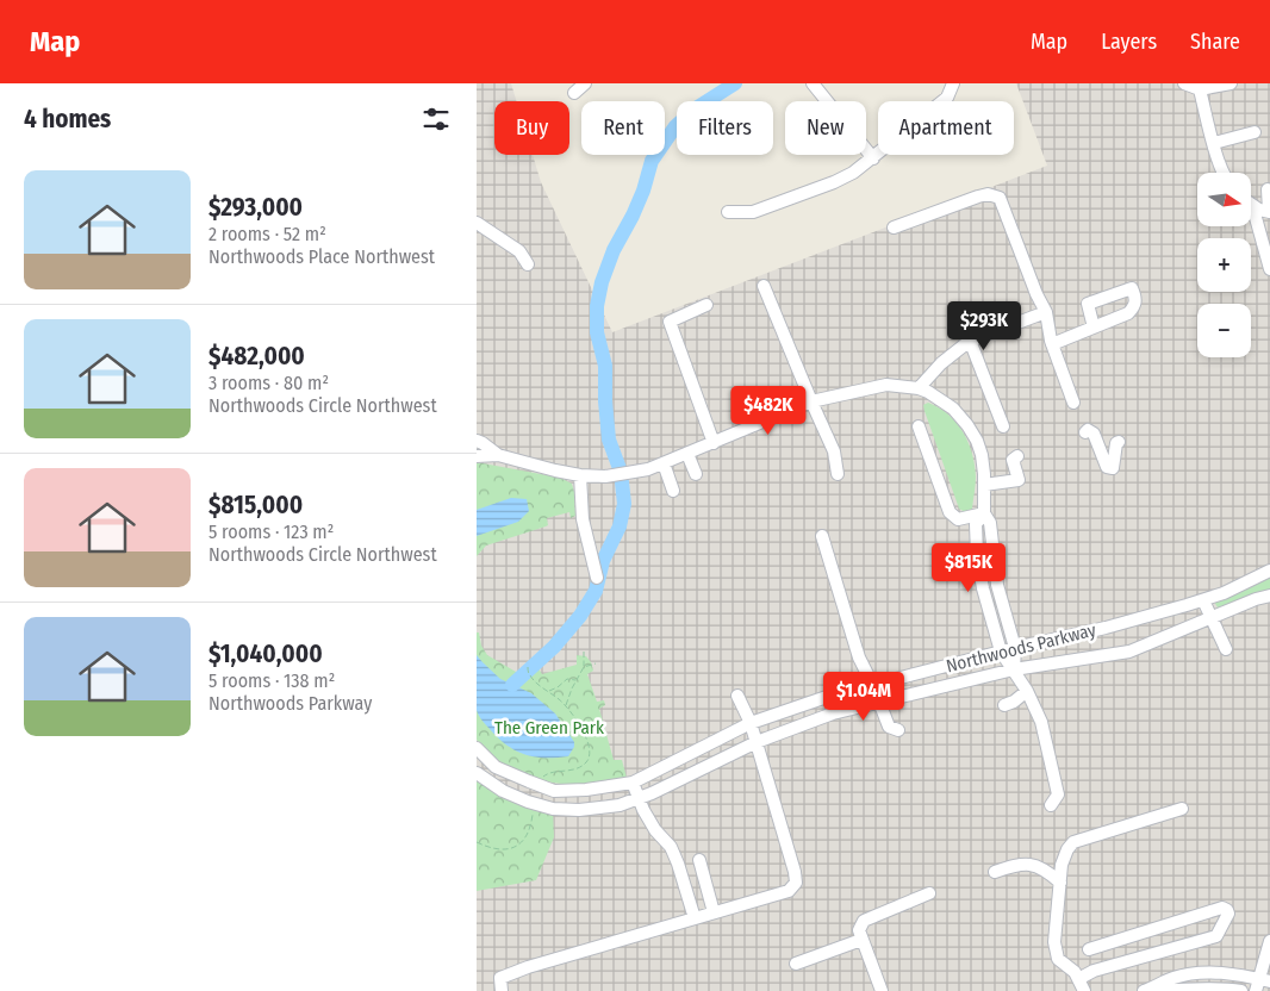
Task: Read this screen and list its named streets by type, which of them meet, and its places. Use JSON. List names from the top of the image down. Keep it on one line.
{"streets":{"street":["Northwoods Parkway"]},"parks":["The Green Park"],"north":"right","page":{"header":"Map","nav":["Map","Layers","Share"],"heading":"4 homes","chip":["Buy","Rent","Filters","New","Apartment"],"list":[{"name":"$293,000","note":"2 rooms · 52 m² · Northwoods Place Northwest"},{"name":"$482,000","note":"3 rooms · 80 m² · Northwoods Circle Northwest"},{"name":"$815,000","note":"5 rooms · 123 m² · Northwoods Circle Northwest"},{"name":"$1,040,000","note":"5 rooms · 138 m² · Northwoods Parkway"}],"map_buttons":["+","−"],"price":["$293K","$482K","$815K","$1.04M"]}}
